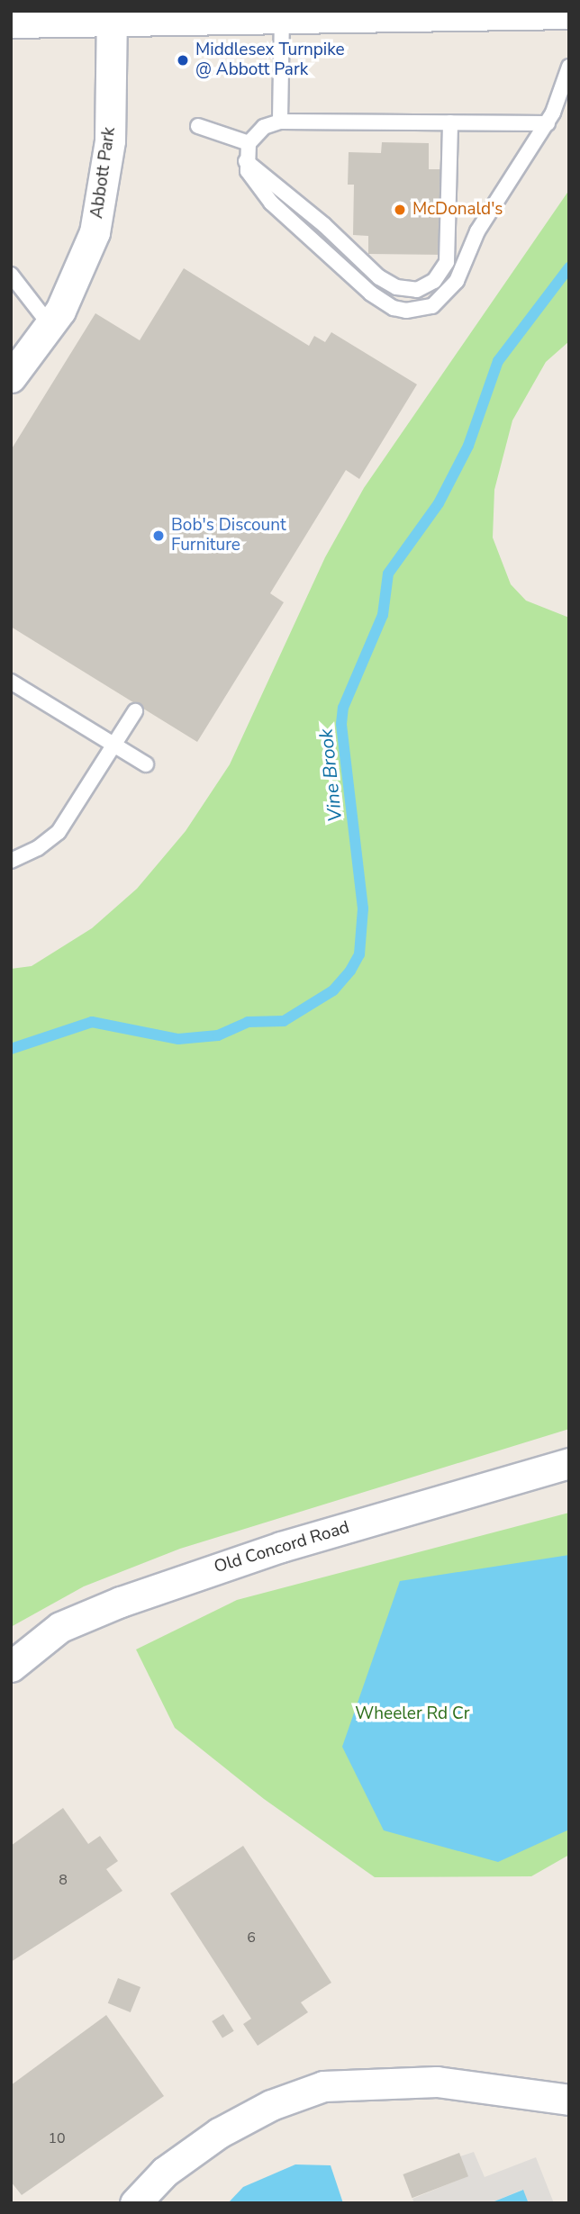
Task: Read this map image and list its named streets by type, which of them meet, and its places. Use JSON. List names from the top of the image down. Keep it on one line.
{"streets":{"street":["Abbott Park","Old Concord Road"]},"water":["Vine Brook"],"parks":["Wheeler Rd Cr"],"places":["Middlesex Turnpike @ Abbott Park","McDonald's","Bob's Discount Furniture"],"house_numbers":["8","6","10"]}
